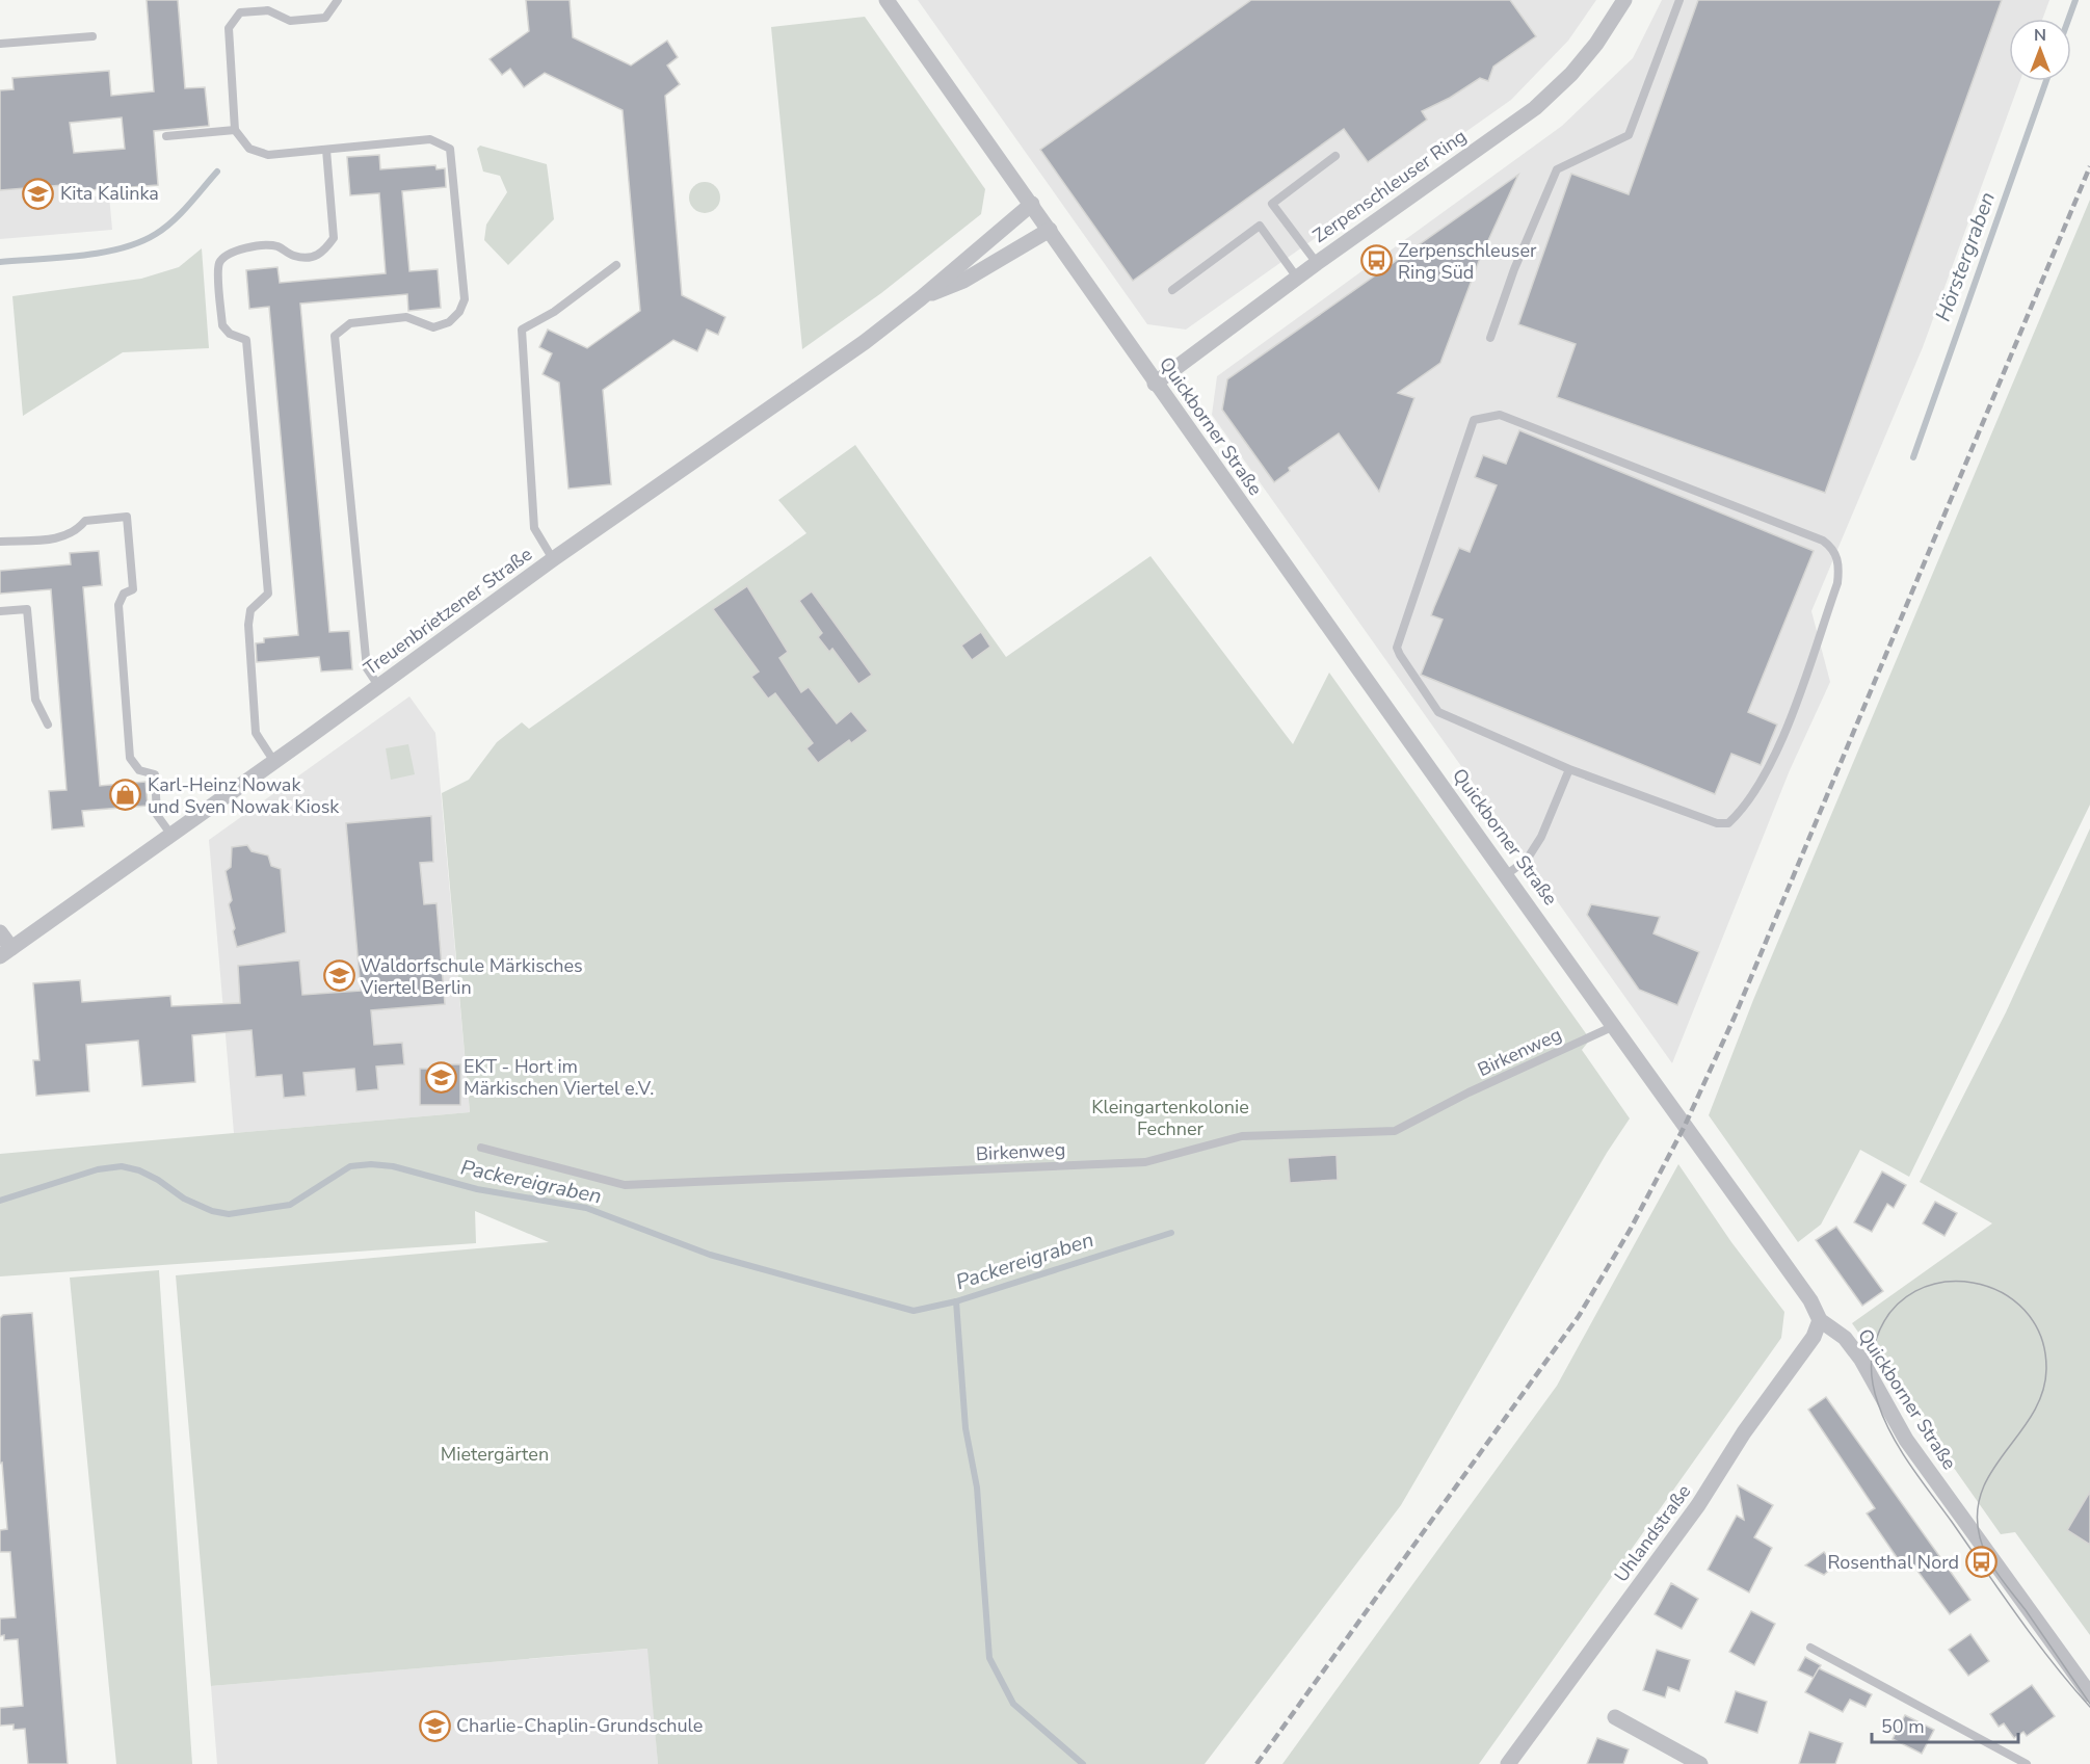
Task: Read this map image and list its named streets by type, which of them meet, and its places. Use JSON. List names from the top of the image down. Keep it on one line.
{"streets":{"street":["Zerpenschleuser Ring","Quickborner Straße","Treuenbrietzener Straße","Uhlandstraße"],"lane":["Birkenweg"]},"crossings":[["Zerpenschleuser Ring","Quickborner Straße"],["Quickborner Straße","Treuenbrietzener Straße"],["Quickborner Straße","Birkenweg"],["Quickborner Straße","Uhlandstraße"]],"water":["Hörstergraben","Packereigraben"],"parks":["Kleingartenkolonie Fechner","Mietergärten"],"places":{"school or university":["Kita Kalinka","Waldorfschule Märkisches Viertel Berlin","EKT - Hort im Märkischen Viertel e.V.","Charlie-Chaplin-Grundschule"],"bus stop":["Zerpenschleuser Ring Süd","Rosenthal Nord"],"shop":["Karl-Heinz Nowak und Sven Nowak Kiosk"]},"scale_bar":"50 m","north":"top"}
